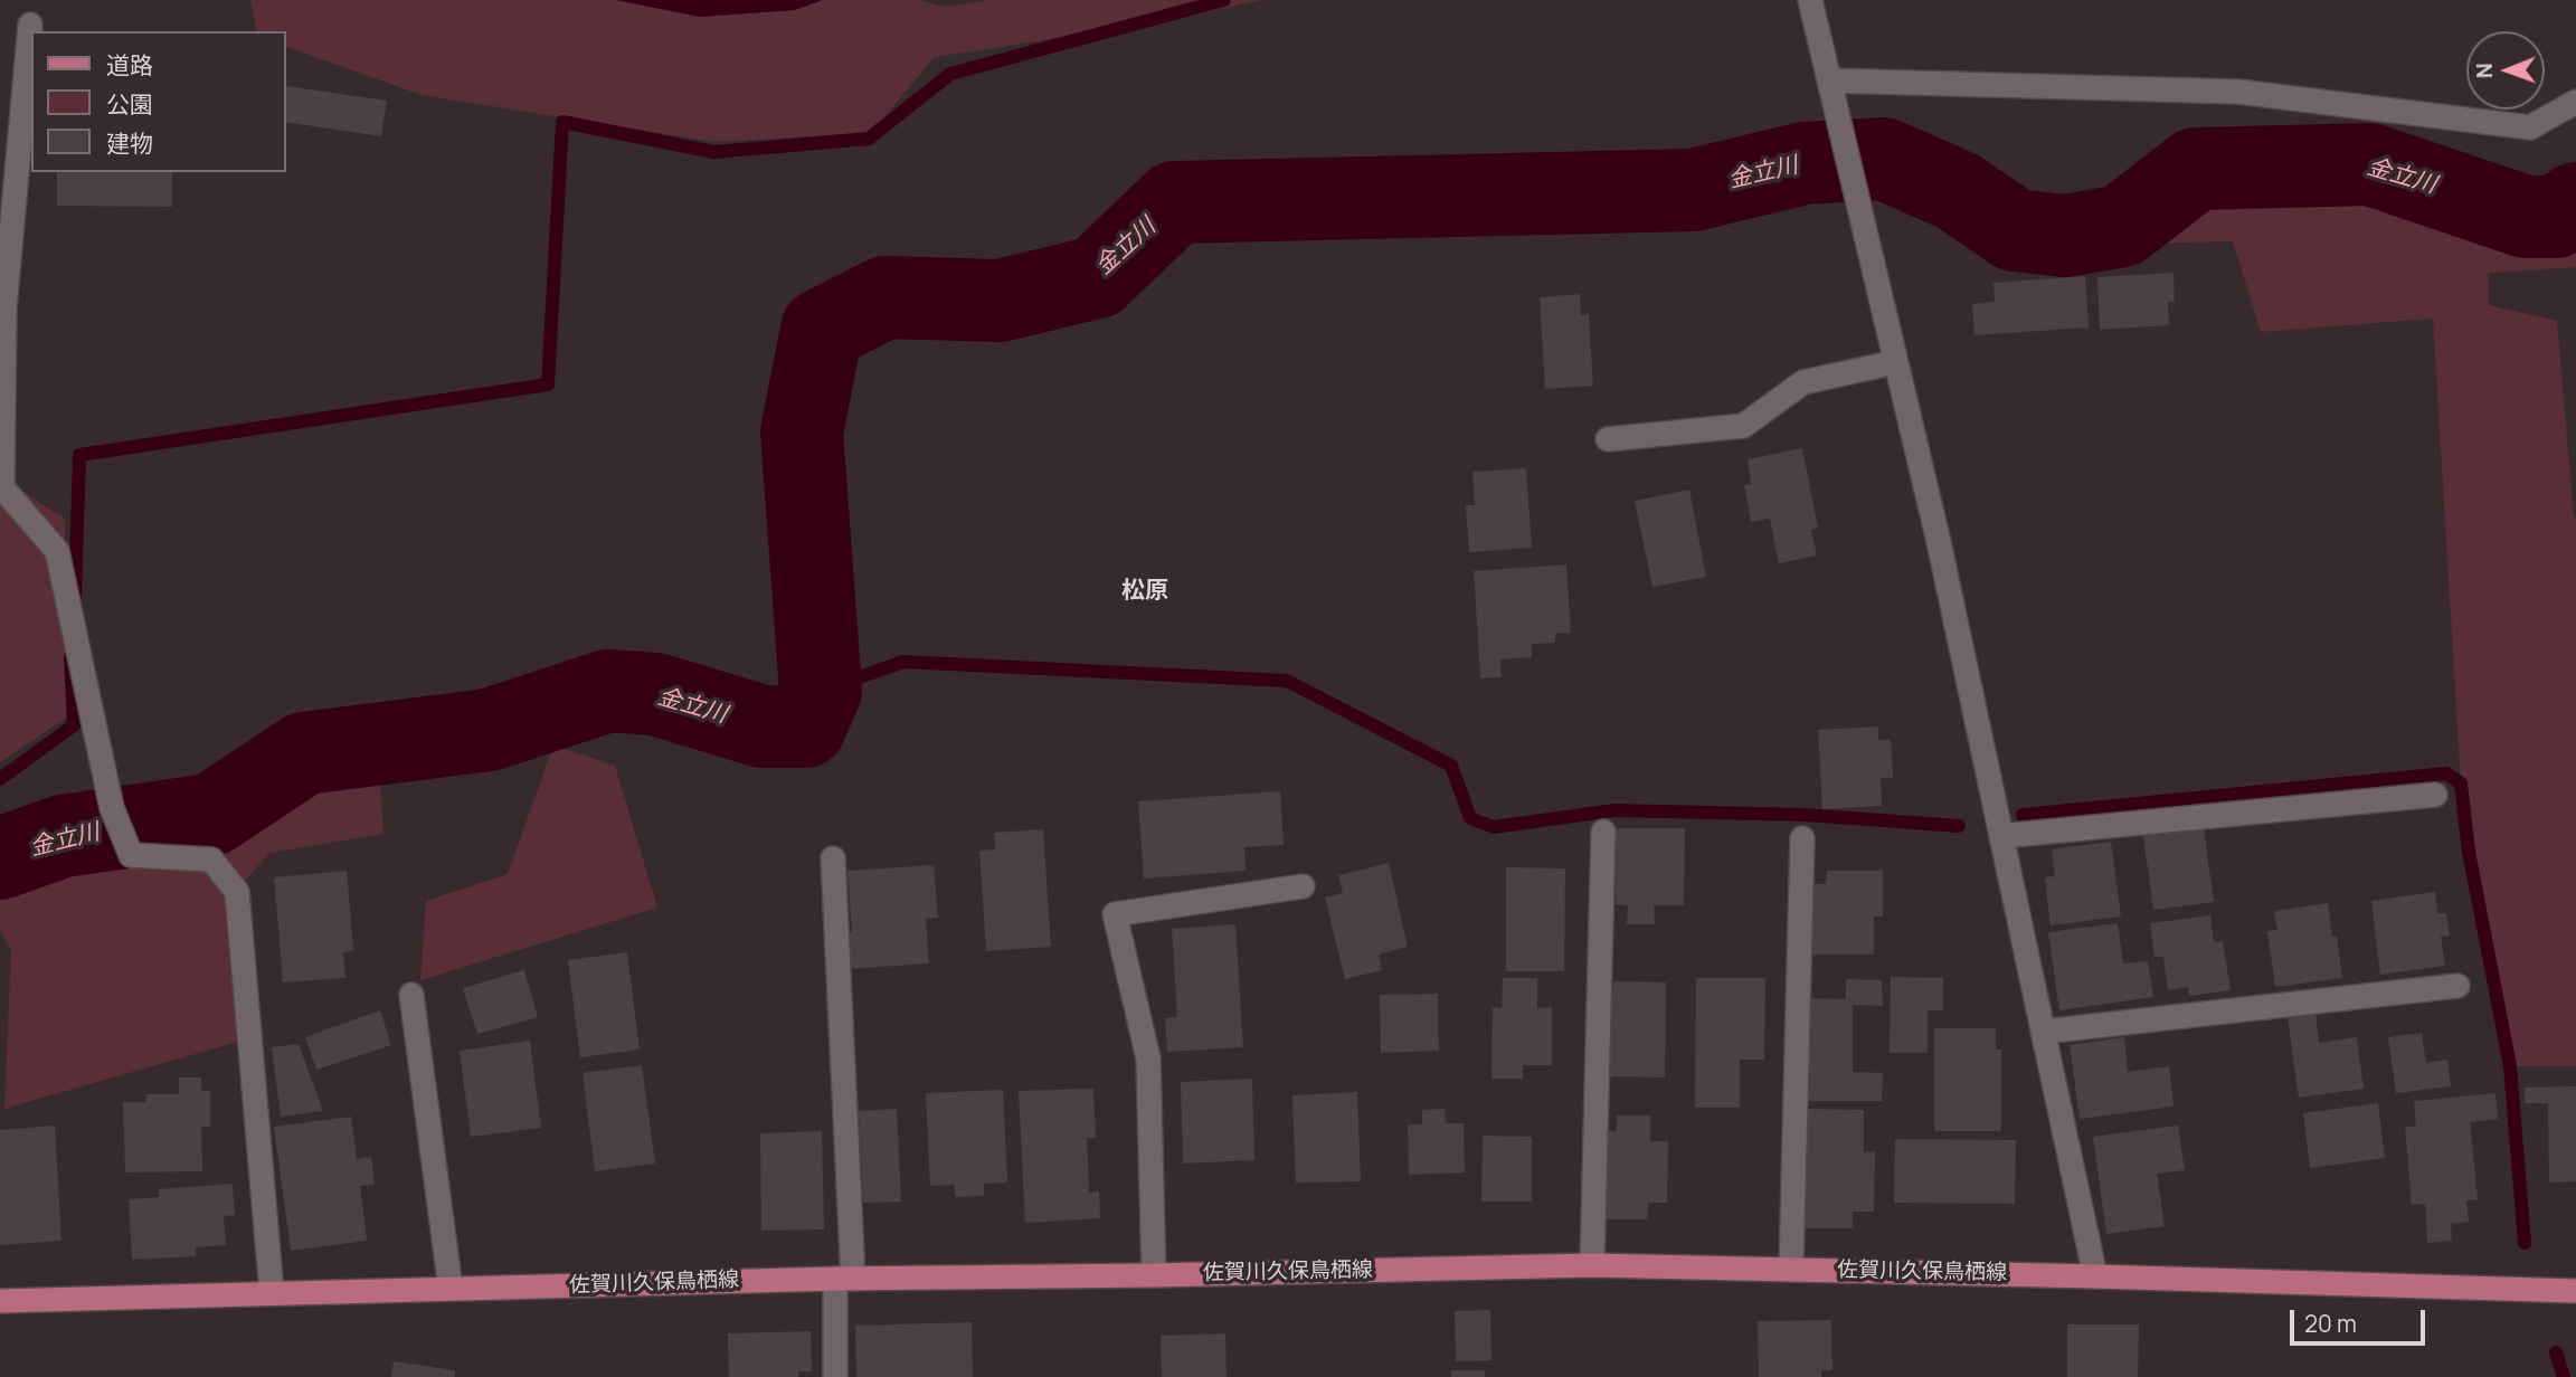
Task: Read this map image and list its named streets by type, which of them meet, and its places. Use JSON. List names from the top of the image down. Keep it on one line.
{"streets":{"main road":["佐賀川久保鳥栖線"]},"districts":["松原"],"water":["金立川"],"legend":["道路","公園","建物"],"scale_bar":"20 m","north":"left"}
